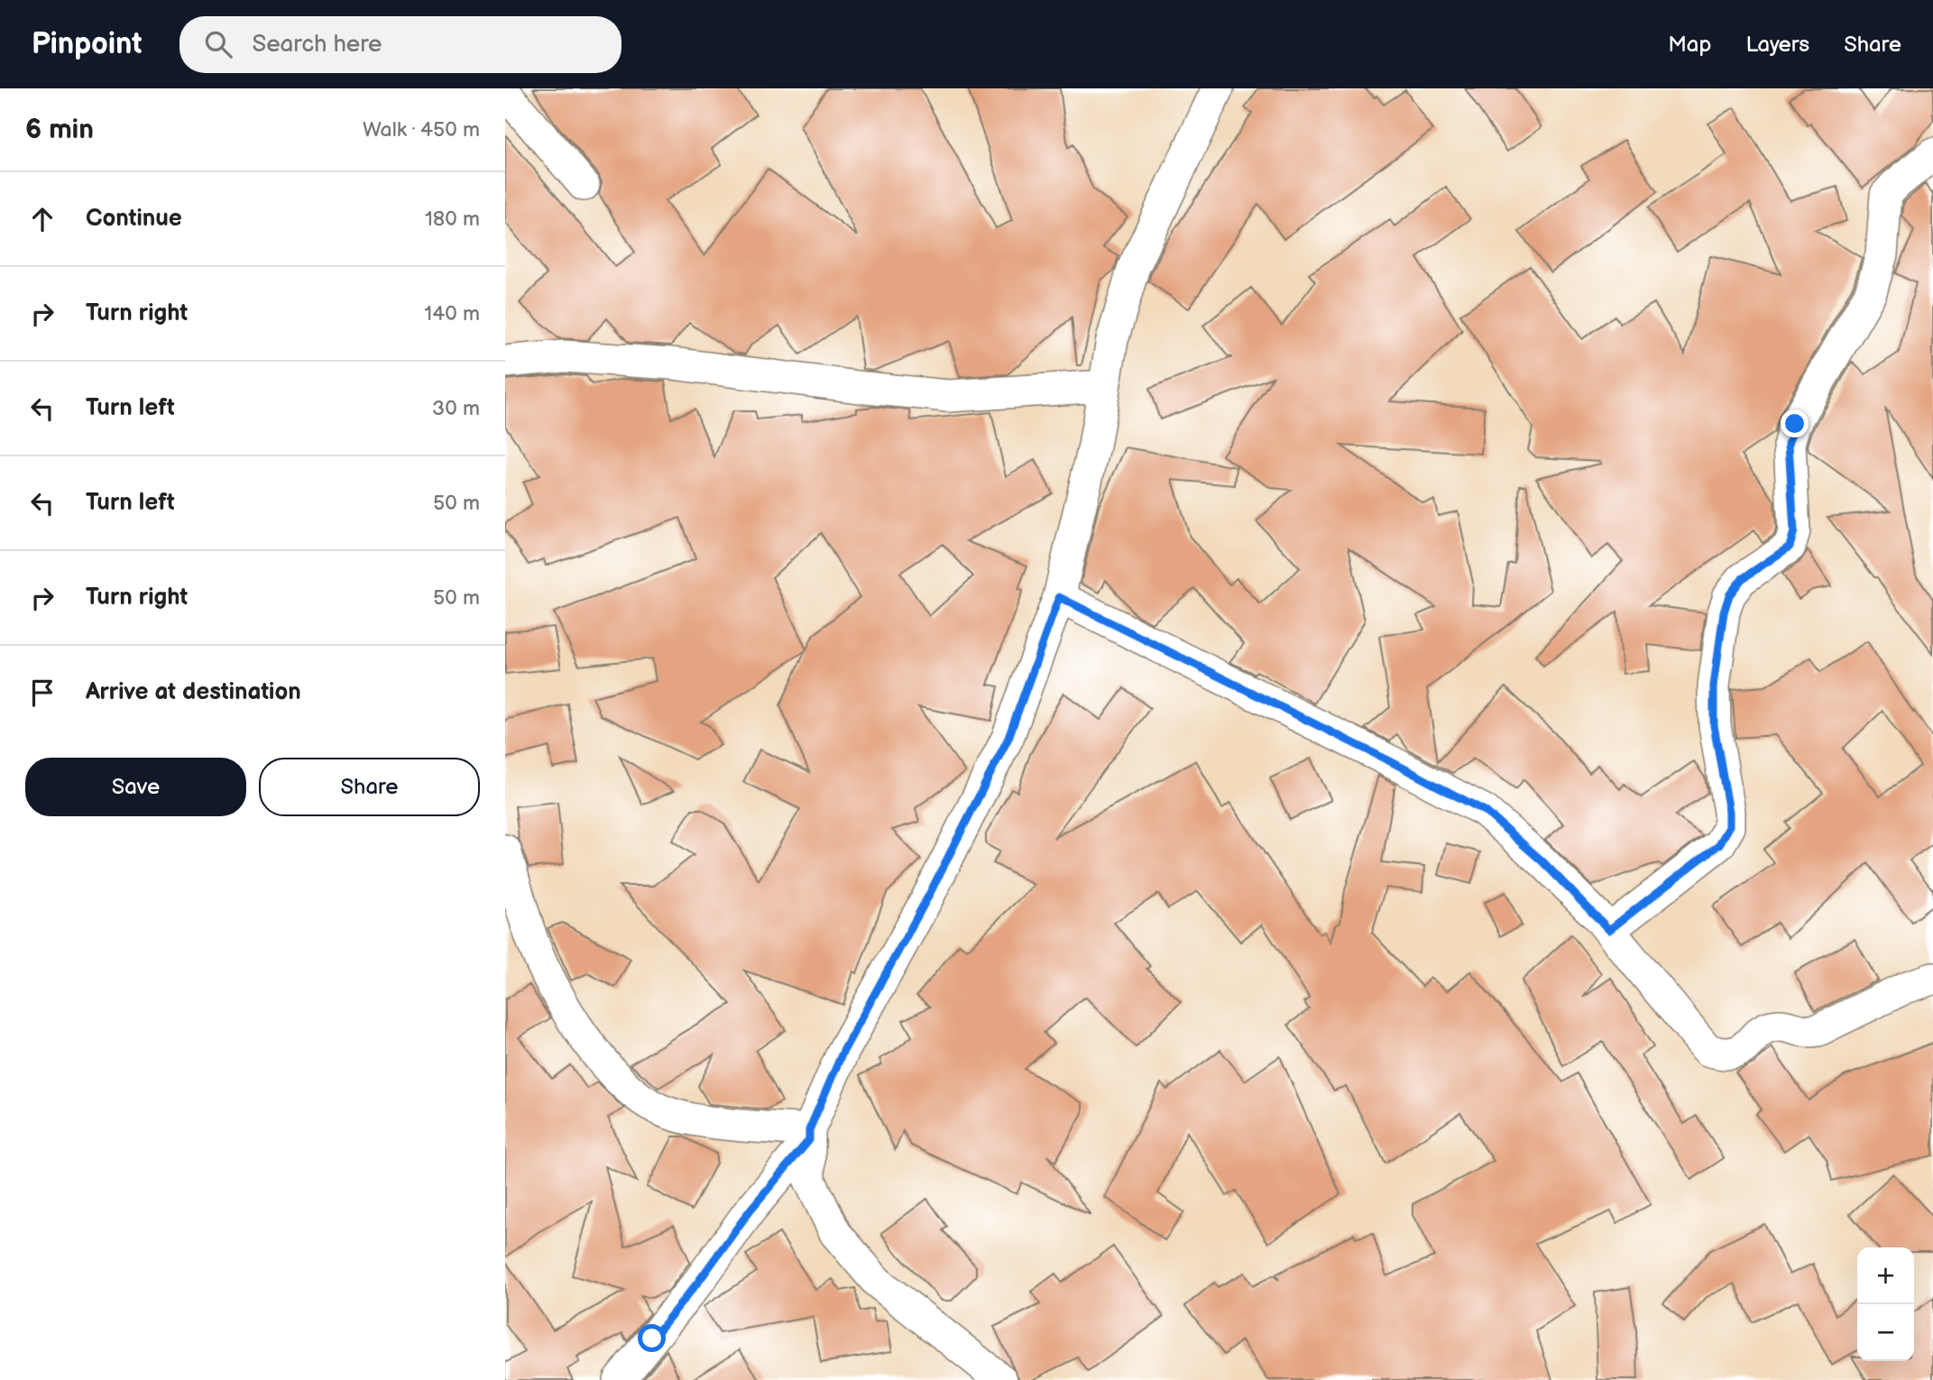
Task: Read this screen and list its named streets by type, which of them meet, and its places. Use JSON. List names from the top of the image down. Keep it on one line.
{"page":{"header":"Pinpoint","search":"Search here","nav":["Map","Layers","Share"],"heading":["6 min","Walk · 450 m"],"list":[["Continue","180 m"],["Turn right","140 m"],["Turn left","30 m"],["Turn left","50 m"],["Turn right","50 m"],"Arrive at destination"],"buttons":["Save","Share"],"map_buttons":["+","−"]}}
